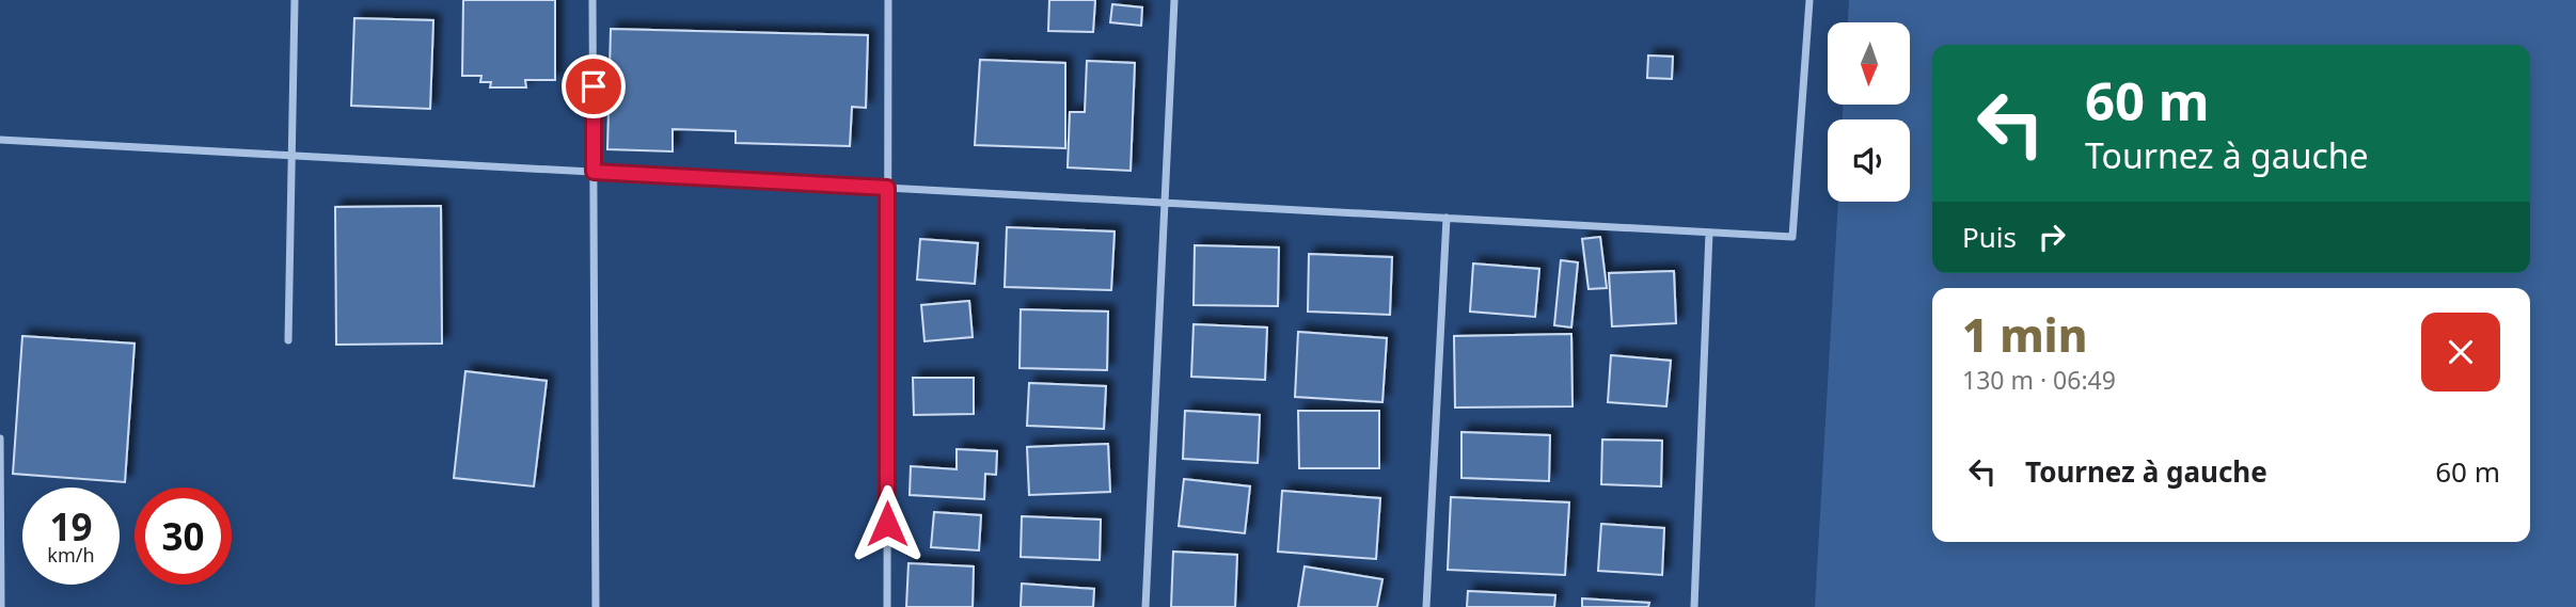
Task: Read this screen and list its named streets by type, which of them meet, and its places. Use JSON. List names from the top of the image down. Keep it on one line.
{"north":"bottom","page":{"turn":["60 m","Tournez à gauche"],"then":"Puis","heading":["1 min","130 m · 06:49"],"list":[{"name":"Tournez à gauche","value":"60 m"}],"speed":"19 km/h","limit":"30"}}
